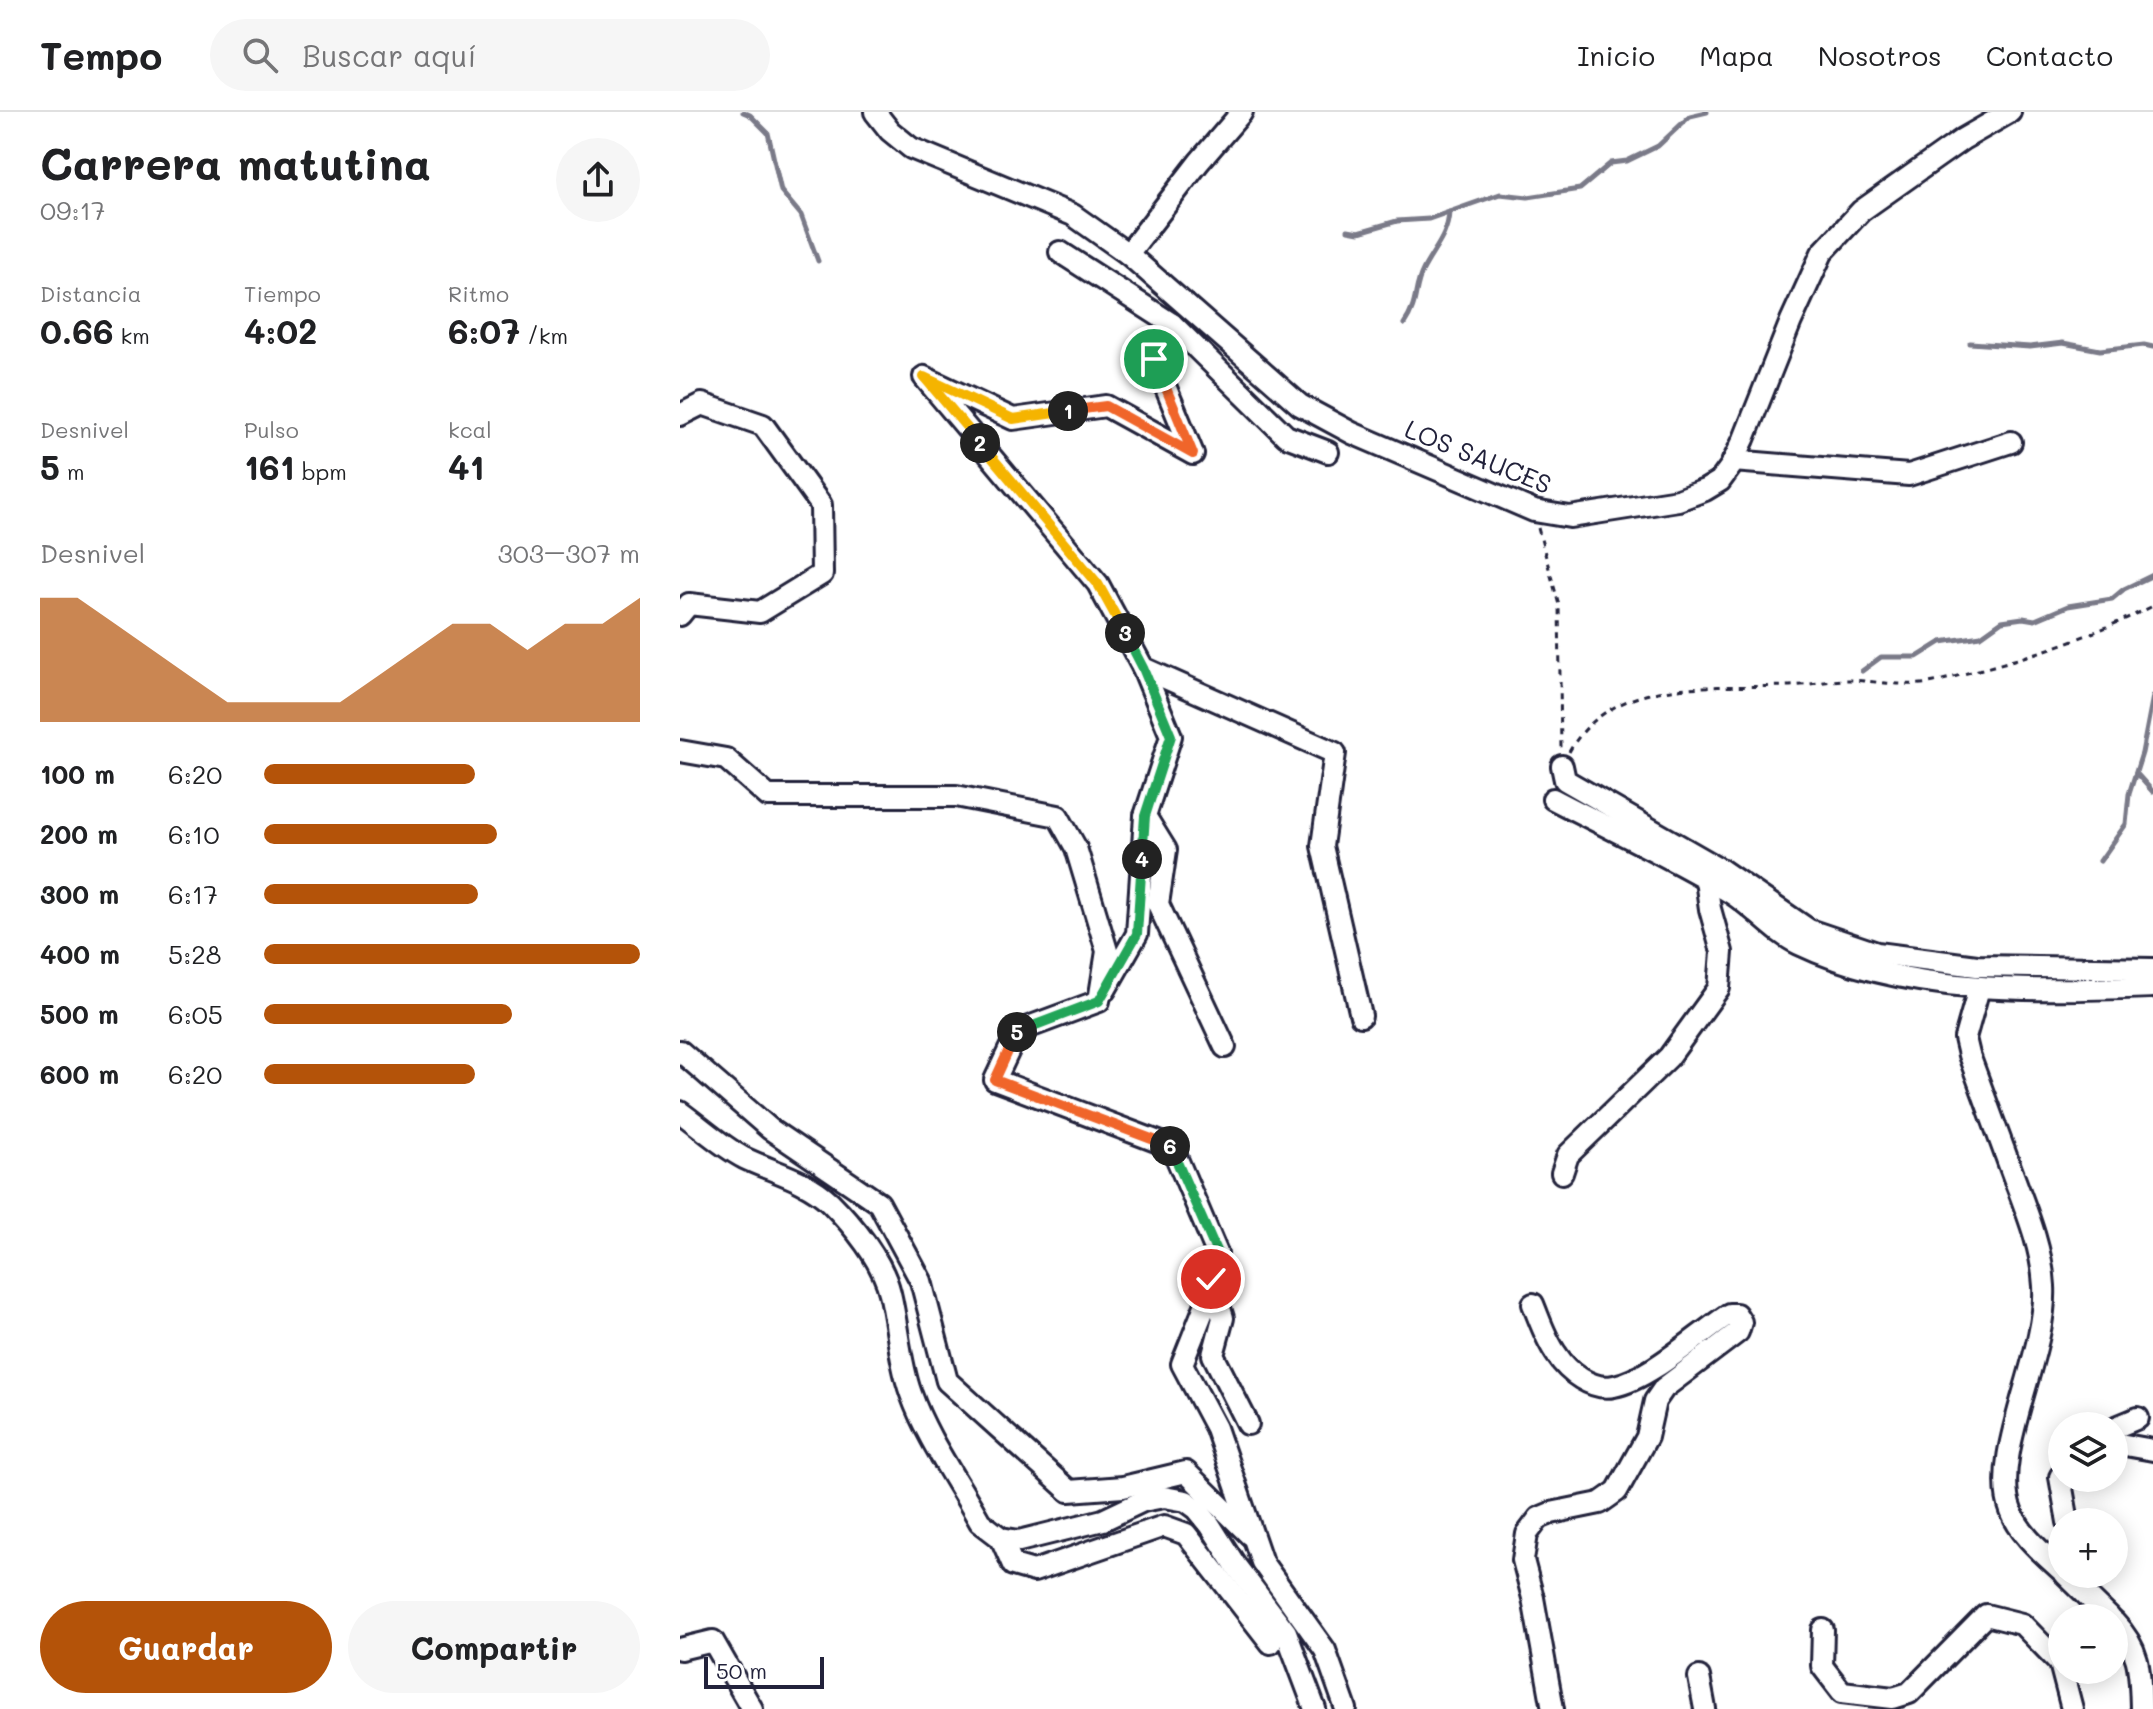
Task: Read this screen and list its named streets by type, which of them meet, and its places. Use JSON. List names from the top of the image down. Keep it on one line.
{"streets":{"street":["LOS SAUCES"]},"scale_bar":"50 m","page":{"header":"Tempo","search":"Buscar aquí","nav":["Inicio","Mapa","Nosotros","Contacto"],"heading":["Carrera matutina","09:17"],"stats":[["Distancia","0.66 km"],["Tiempo","4:02"],["Ritmo","6:07 /km"],["Desnivel","5 m"],["Pulso","161 bpm"],["kcal","41"]],"pins":["1","2","3","4","5","6"],"chart":["Desnivel","303–307 m"],"list":[{"name":"100 m","note":"6:20"},{"name":"200 m","note":"6:10"},{"name":"300 m","note":"6:17"},{"name":"400 m","note":"5:28"},{"name":"500 m","note":"6:05"},{"name":"600 m","note":"6:20"}],"map_buttons":["+","−"],"buttons":["Guardar","Compartir"],"scale":"50 m"}}
